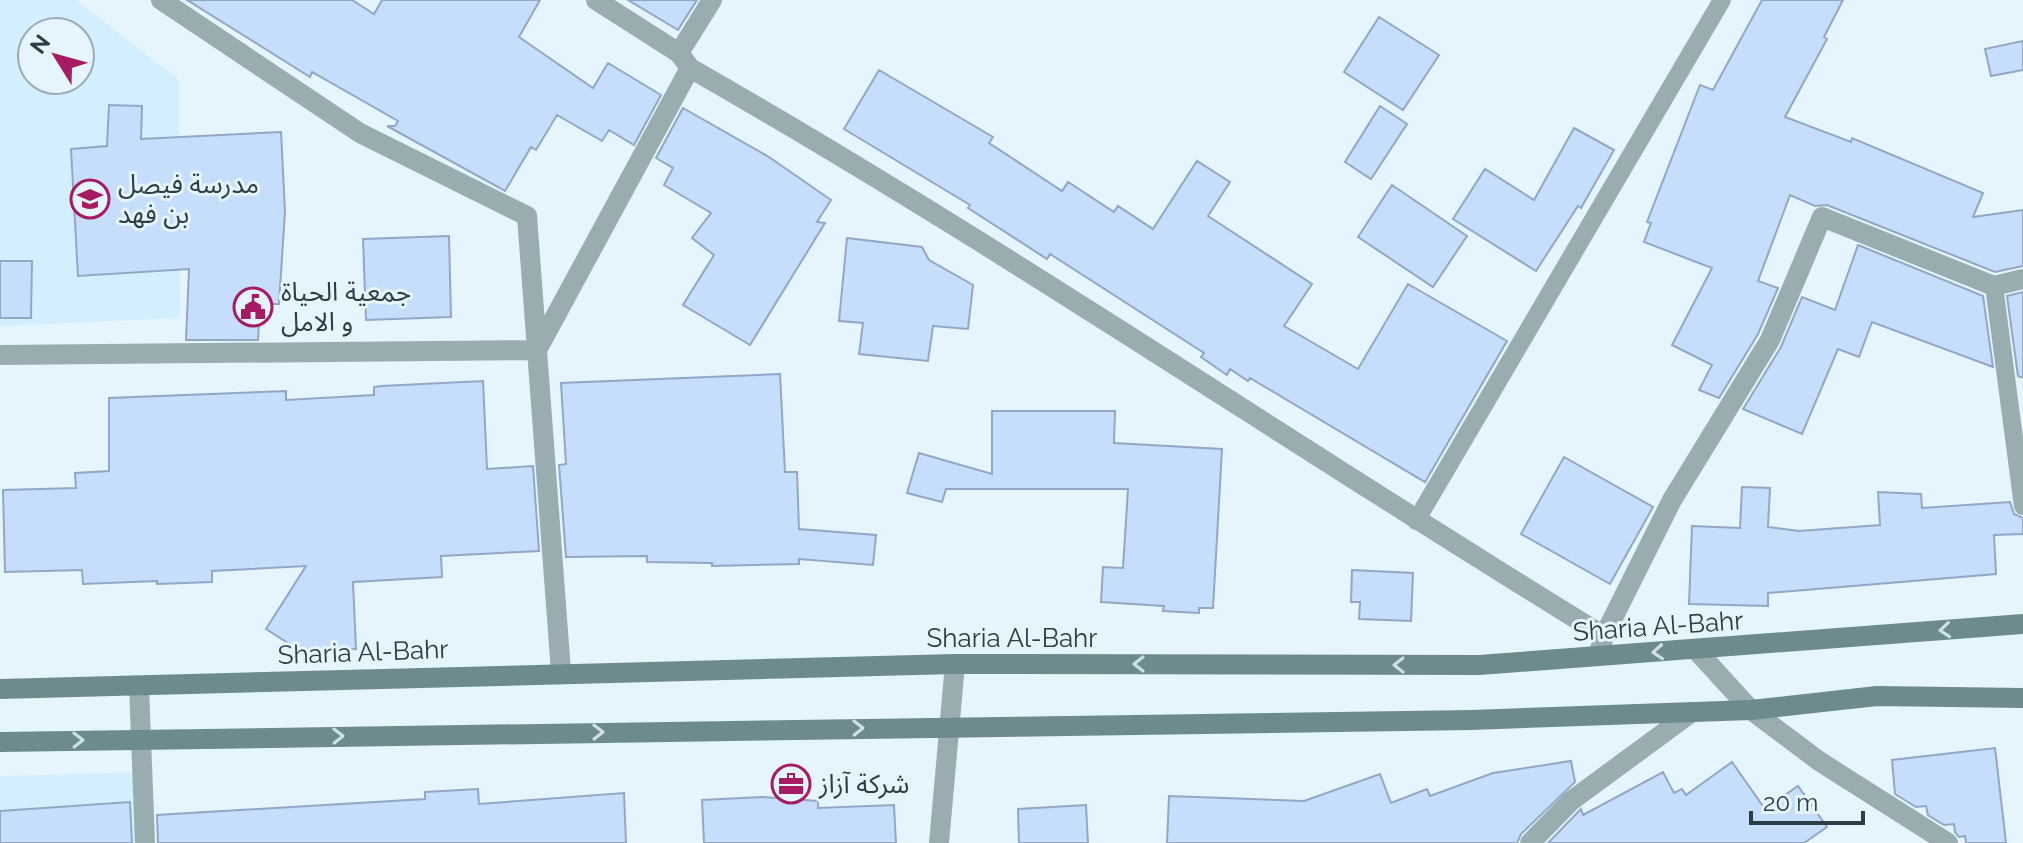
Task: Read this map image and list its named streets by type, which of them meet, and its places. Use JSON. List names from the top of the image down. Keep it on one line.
{"streets":{"main road":["Sharia Al-Bahr"]},"places":{"school or university":["مدرسة فيصل بن فهد"],"public building":["جمعية الحياة و الامل"],"office":["شركة آزاز"]},"scale_bar":"20 m","north":"top left"}
